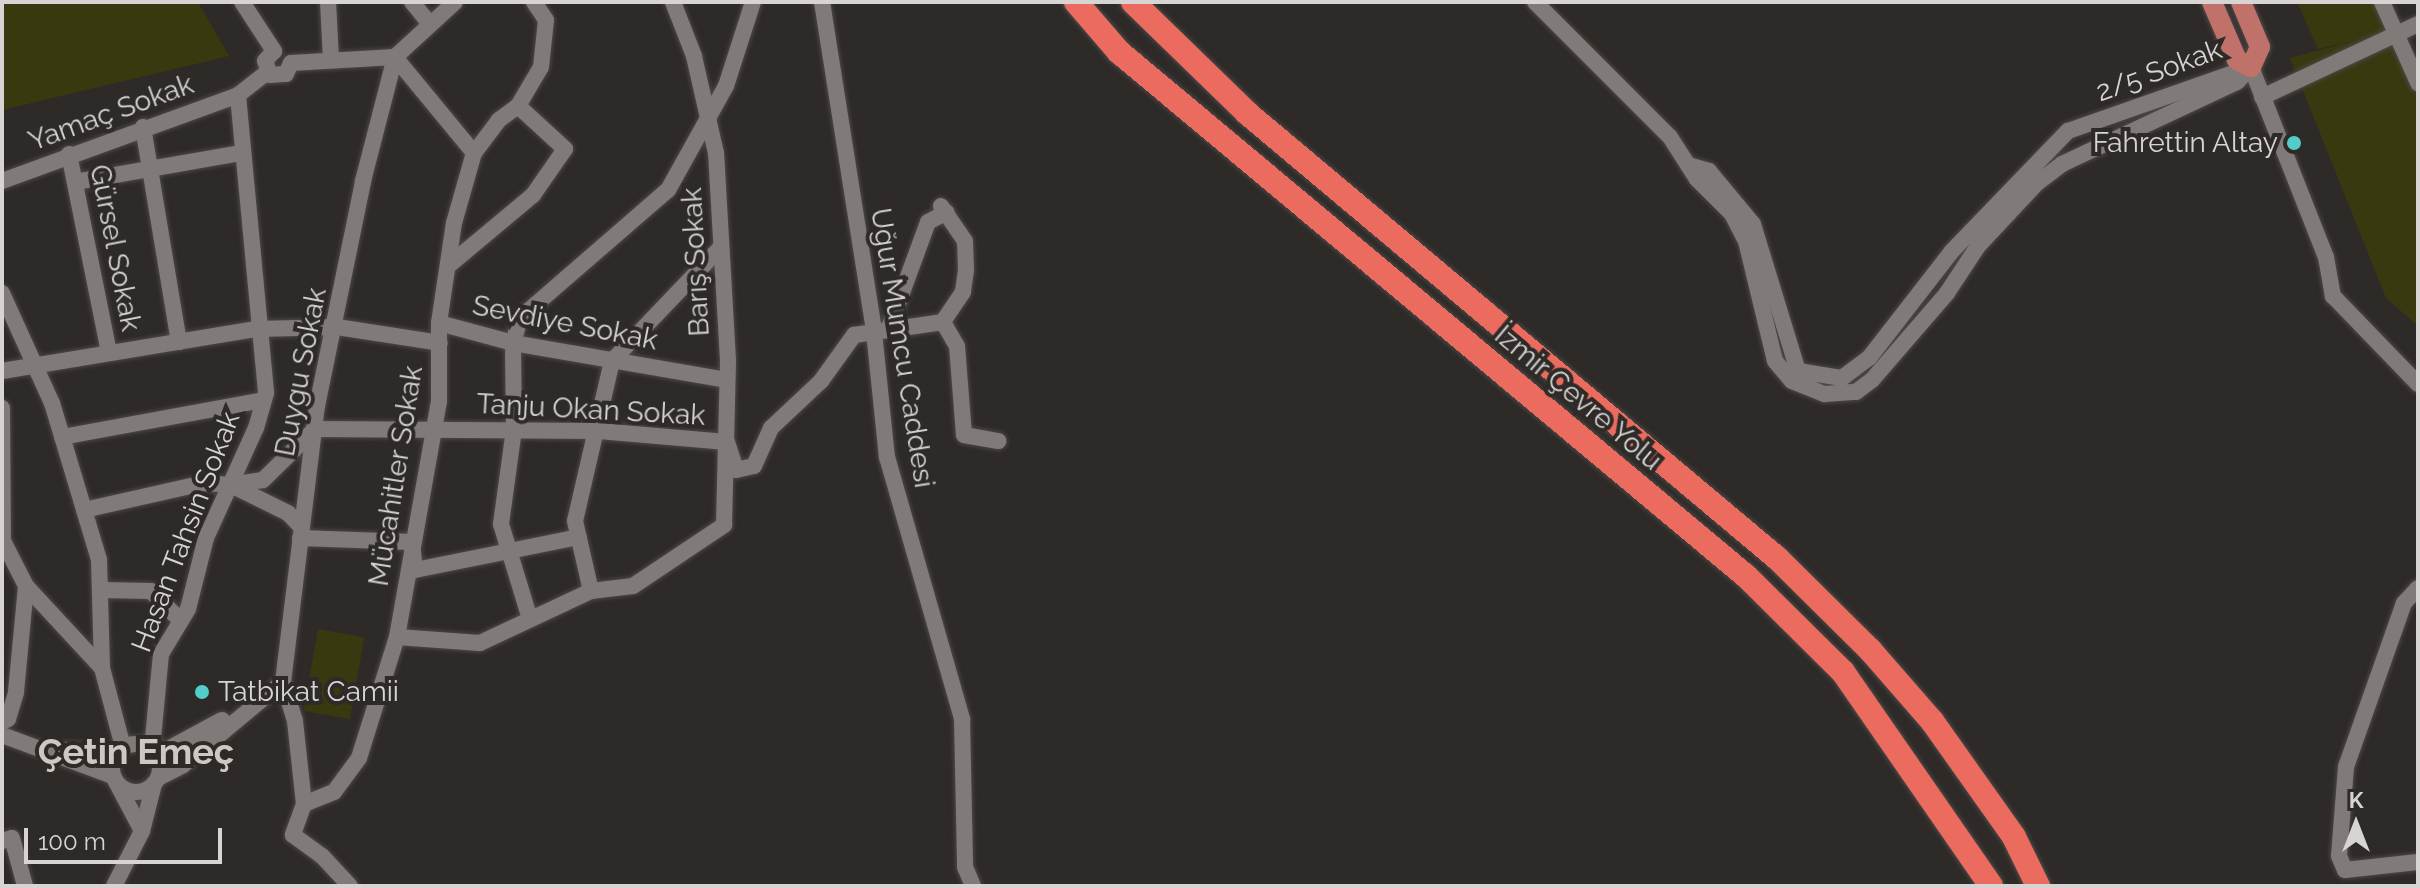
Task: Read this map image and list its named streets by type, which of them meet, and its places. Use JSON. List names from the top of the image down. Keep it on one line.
{"streets":{"highway":["İzmir Çevre Yolu"],"street":["2/5 Sokak","Yamaç Sokak","Gürsel Sokak","Barış Sokak","Sevdiye Sokak","Uğur Mumcu Caddesi","Duygu Sokak","Tanju Okan Sokak","Mücahitler Sokak","Hasan Tahsin Sokak"]},"crossings":[["Yamaç Sokak","Gürsel Sokak"],["Yamaç Sokak","Hasan Tahsin Sokak"],["Barış Sokak","Sevdiye Sokak"],["Barış Sokak","Tanju Okan Sokak"],["Sevdiye Sokak","Mücahitler Sokak"],["Uğur Mumcu Caddesi","Tanju Okan Sokak"],["Duygu Sokak","Tanju Okan Sokak"],["Tanju Okan Sokak","Mücahitler Sokak"]],"districts":["Çetin Emeç"],"places":["Fahrettin Altay","Tatbikat Camii"],"scale_bar":"100 m","north":"top"}
